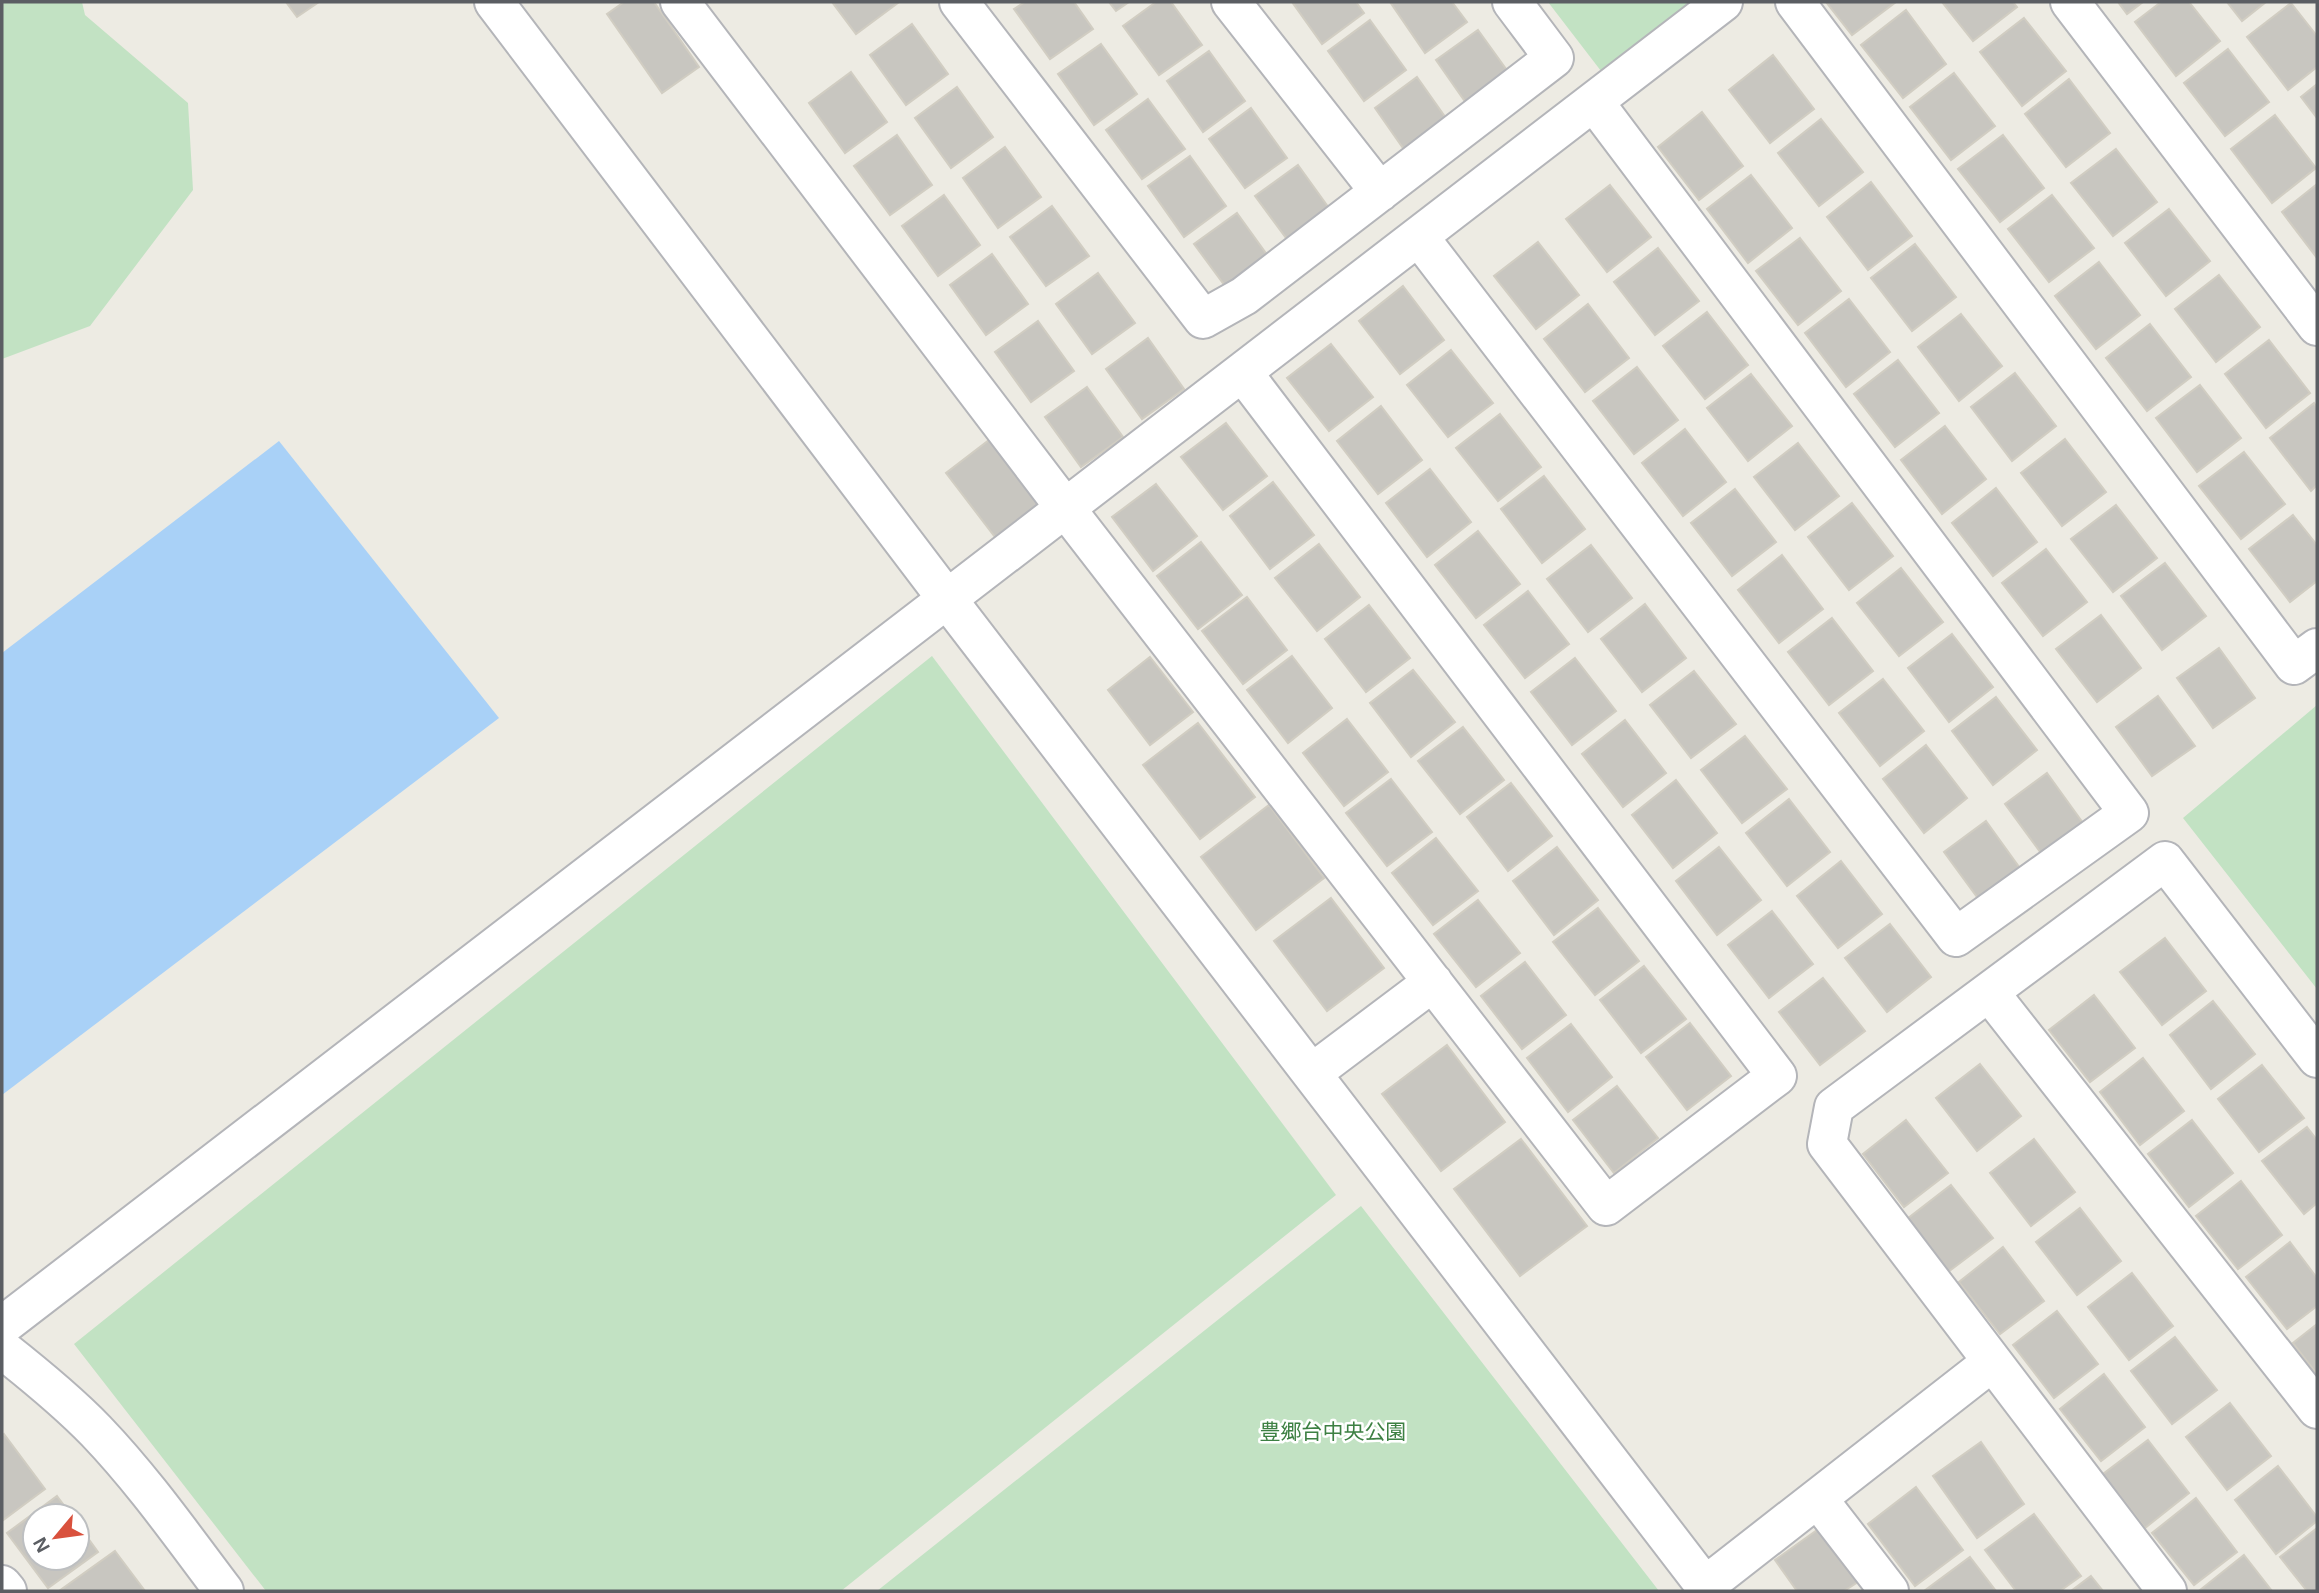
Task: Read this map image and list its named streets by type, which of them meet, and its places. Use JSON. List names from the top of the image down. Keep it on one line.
{"parks":["豊郷台中央公園"],"north":"bottom left"}
